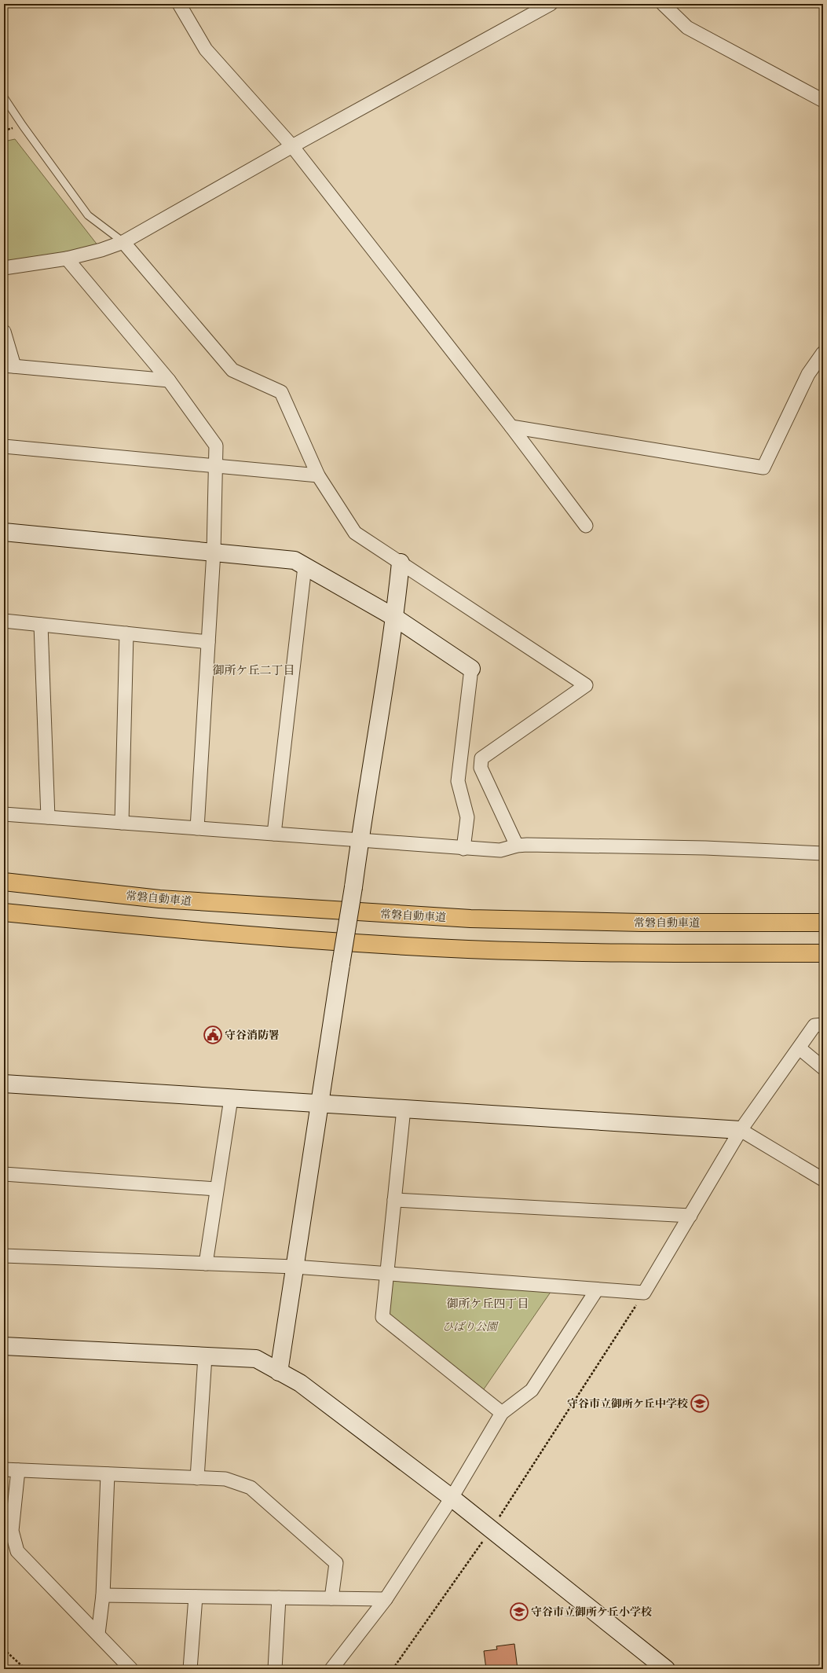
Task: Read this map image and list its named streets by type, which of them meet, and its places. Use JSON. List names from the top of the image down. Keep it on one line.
{"streets":{"highway":["常磐自動車道"]},"districts":["御所ケ丘二丁目","御所ケ丘四丁目"],"parks":["ひばり公園"],"places":{"public building":["守谷消防署"],"school or university":["守谷市立御所ケ丘中学校","守谷市立御所ケ丘小学校"]}}
